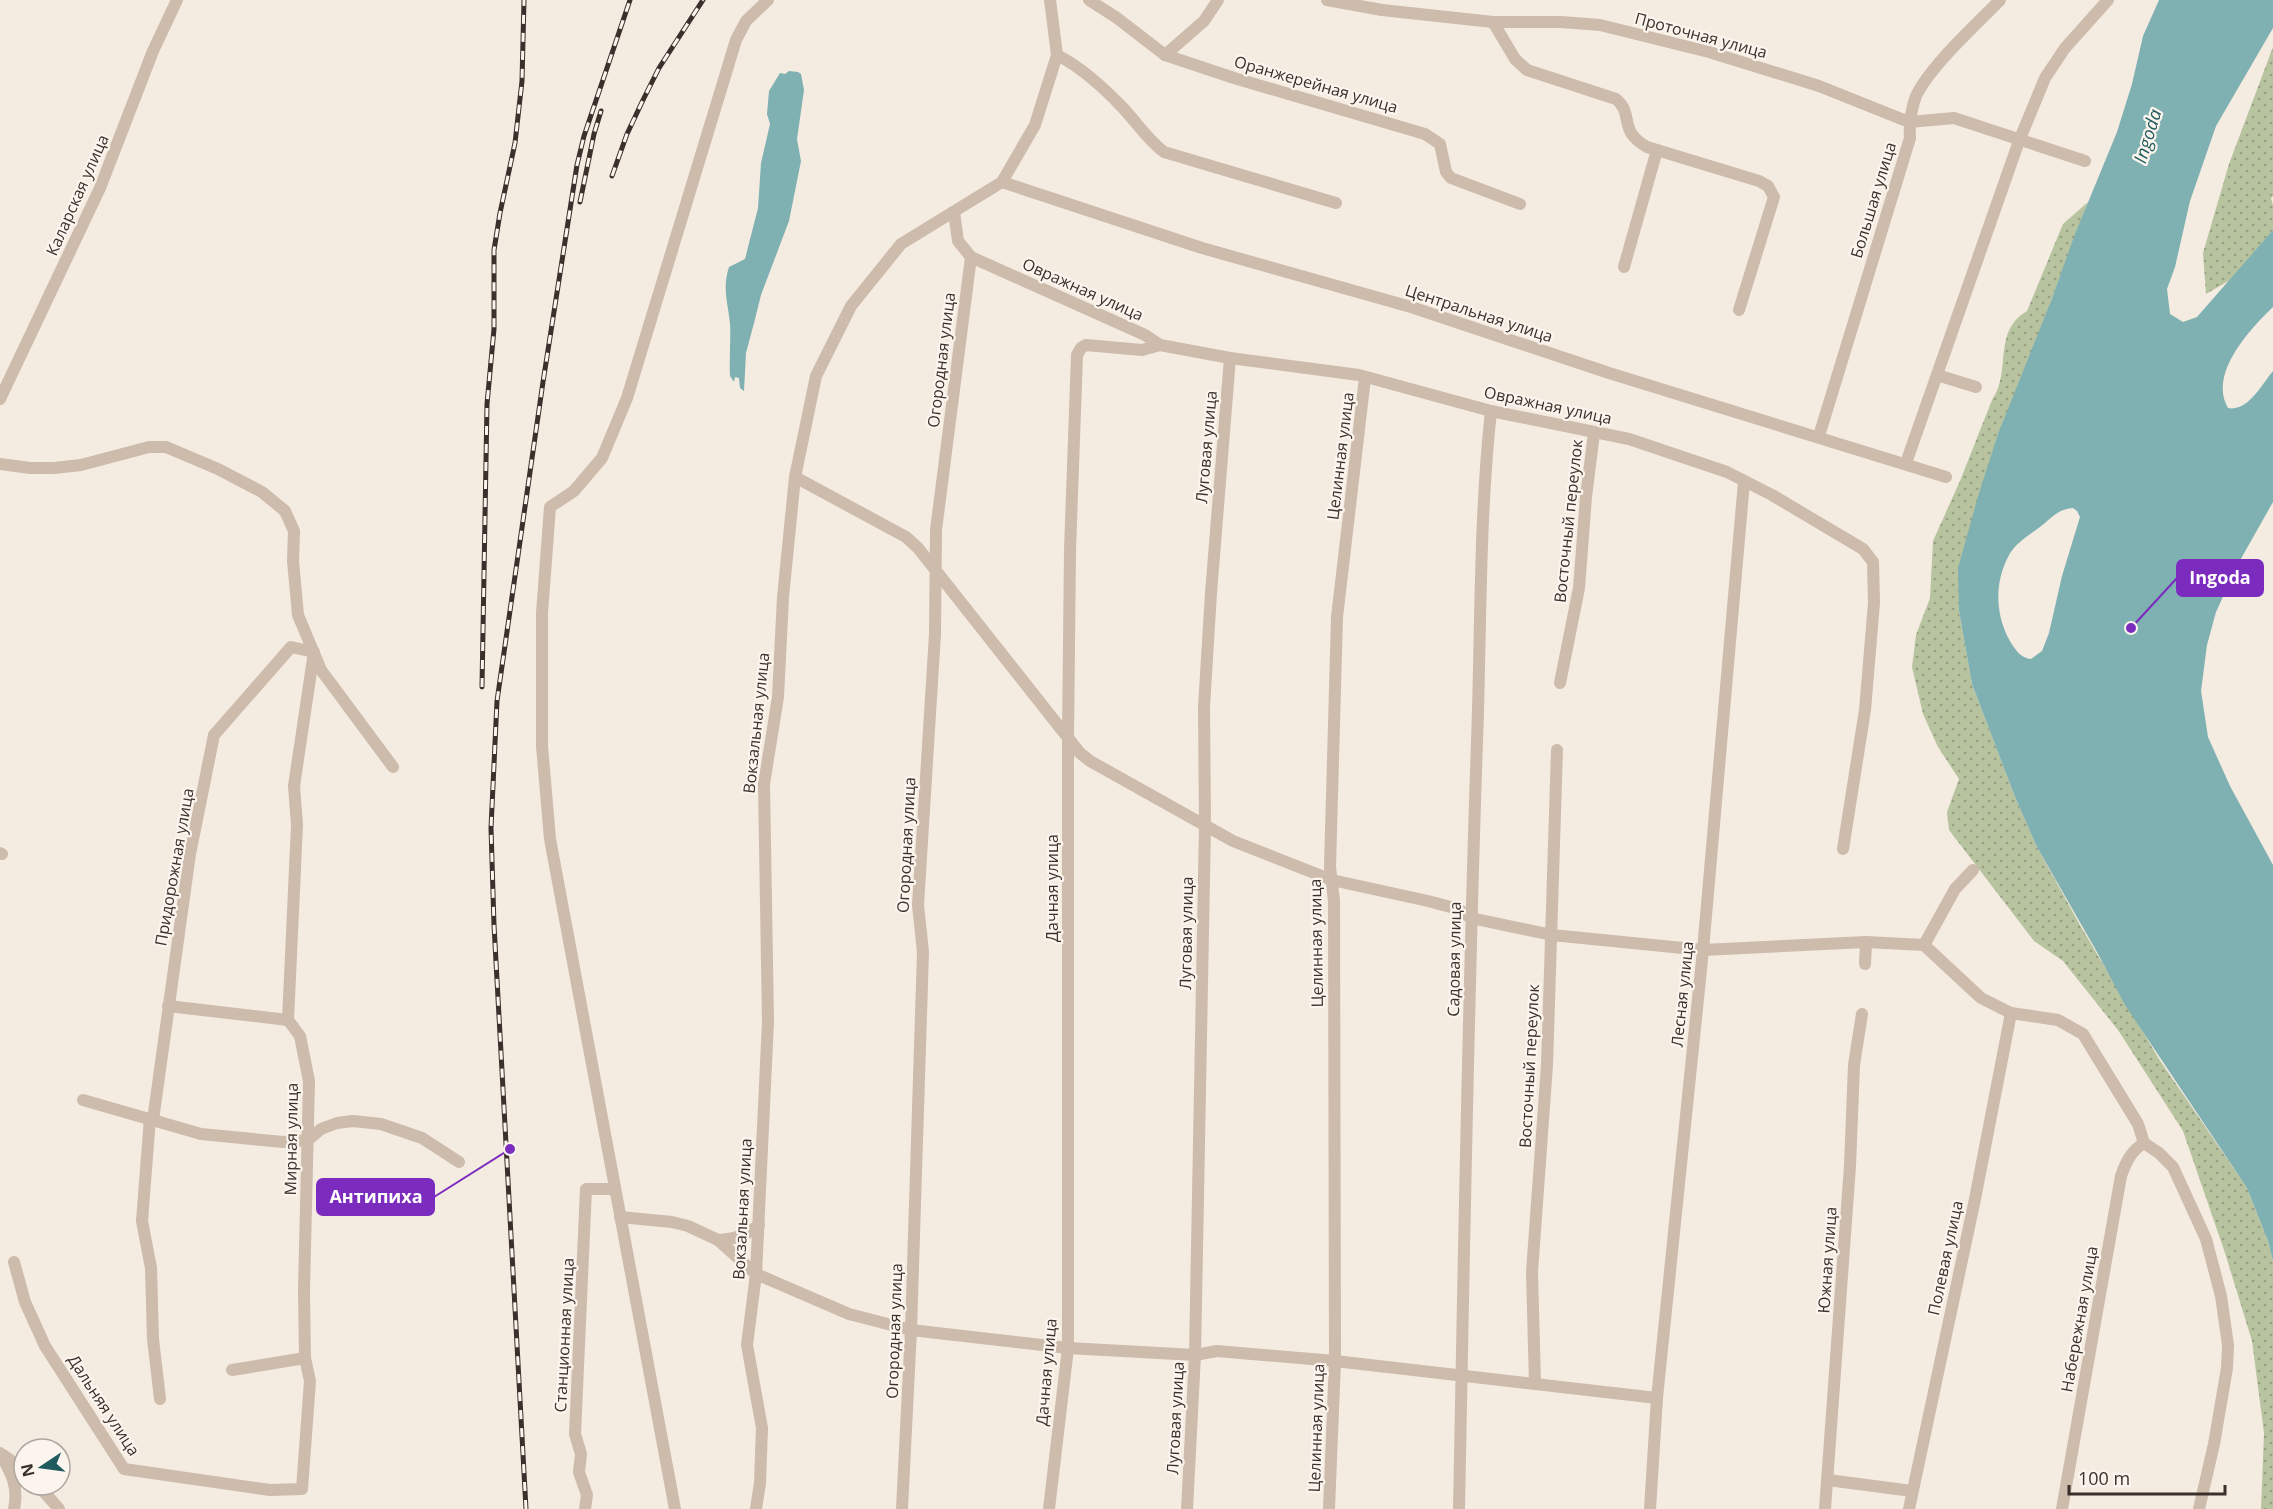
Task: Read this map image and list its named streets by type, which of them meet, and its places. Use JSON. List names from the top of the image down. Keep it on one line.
{"streets":{"street":["Проточная улица","Оранжерейная улица","Каларская улица","Большая улица","Овражная улица","Центральная улица","Огородная улица","Луговая улица","Целинная улица","Восточный переулок","Вокзальная улица","Придорожная улица","Дачная улица","Садовая улица","Лесная улица","Мирная улица","Полевая улица","Южная улица","Набережная улица","Станционная улица","Дальняя улица"]},"crossings":[["Проточная улица","Большая улица"],["Большая улица","Центральная улица"],["Овражная улица","Огородная улица"],["Овражная улица","Луговая улица"],["Овражная улица","Целинная улица"],["Овражная улица","Восточный переулок"],["Овражная улица","Дачная улица"],["Овражная улица","Садовая улица"],["Овражная улица","Лесная улица"],["Центральная улица","Вокзальная улица"],["Мирная улица","Дальняя улица"]],"water":["Ingoda"],"places":["Ingoda","Антипиха"],"scale_bar":"100 m","north":"left"}
